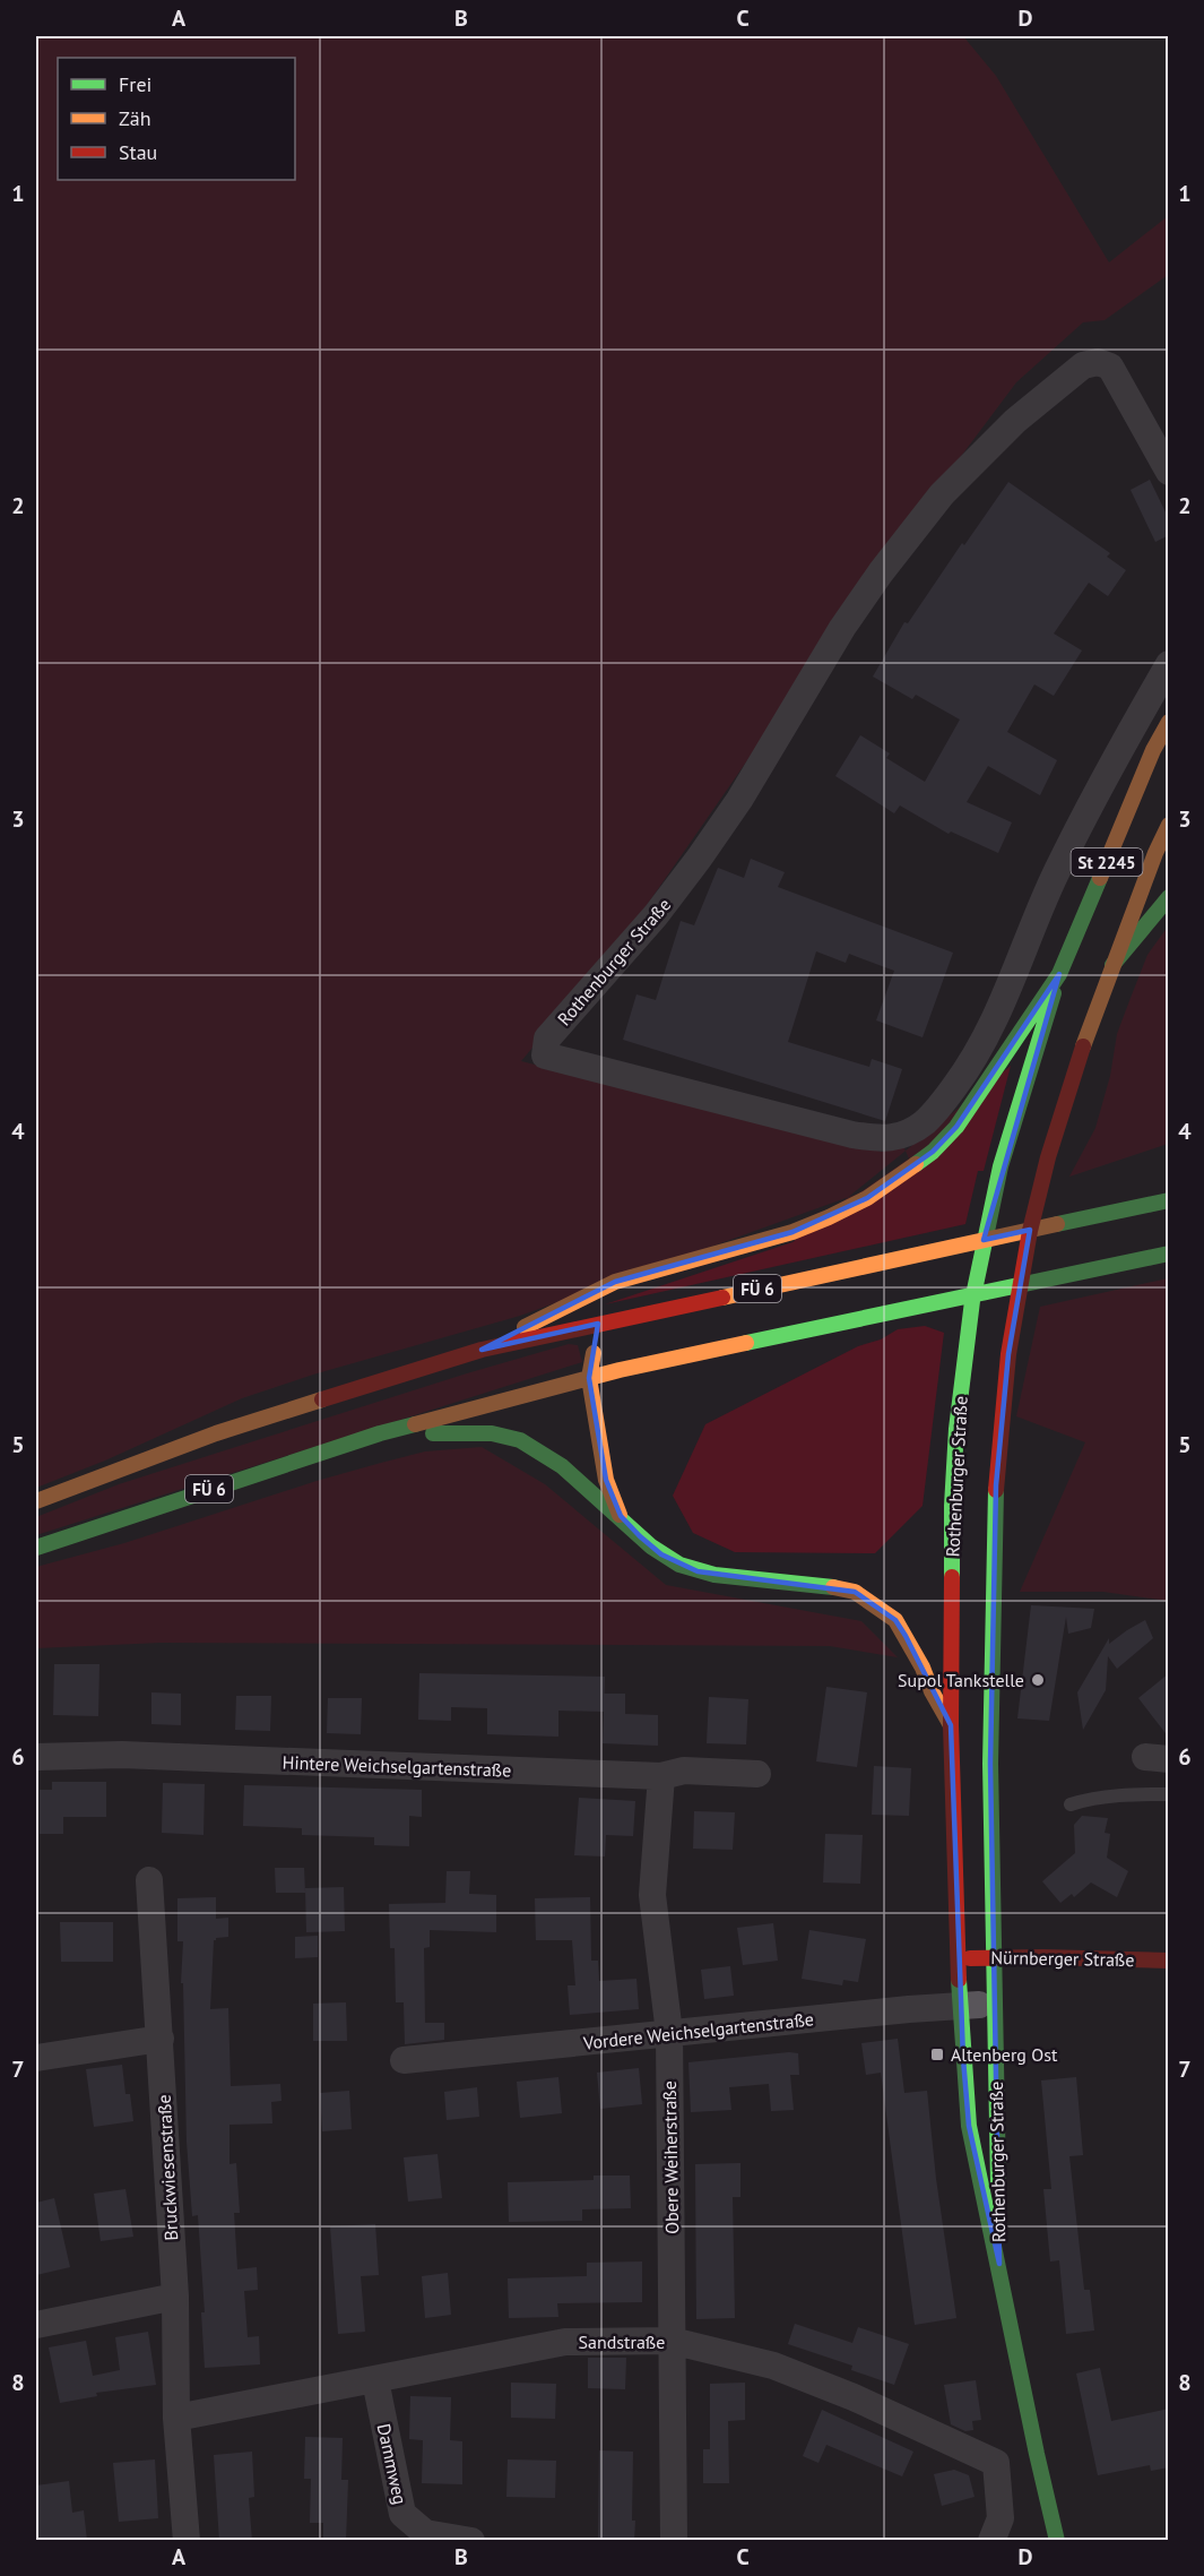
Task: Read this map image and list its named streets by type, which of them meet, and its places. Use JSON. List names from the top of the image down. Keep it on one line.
{"streets":{"main road":["St 2245","Rothenburger Straße","FÜ 6","Nürnberger Straße"],"street":["Hintere Weichselgartenstraße","Vordere Weichselgartenstraße","Obere Weiherstraße","Bruckwiesenstraße","Sandstraße","Dammweg"]},"crossings":[["Rothenburger Straße","Nürnberger Straße"],["Rothenburger Straße","Vordere Weichselgartenstraße"],["Hintere Weichselgartenstraße","Obere Weiherstraße"],["Vordere Weichselgartenstraße","Obere Weiherstraße"],["Obere Weiherstraße","Sandstraße"],["Bruckwiesenstraße","Sandstraße"],["Sandstraße","Dammweg"]],"places":{"other":["Supol Tankstelle"],"transit":["Altenberg Ost"]},"legend":["Frei","Zäh","Stau"],"grid":{"columns":["A","B","C","D"],"rows":["1","2","3","4","5","6","7","8"]}}
